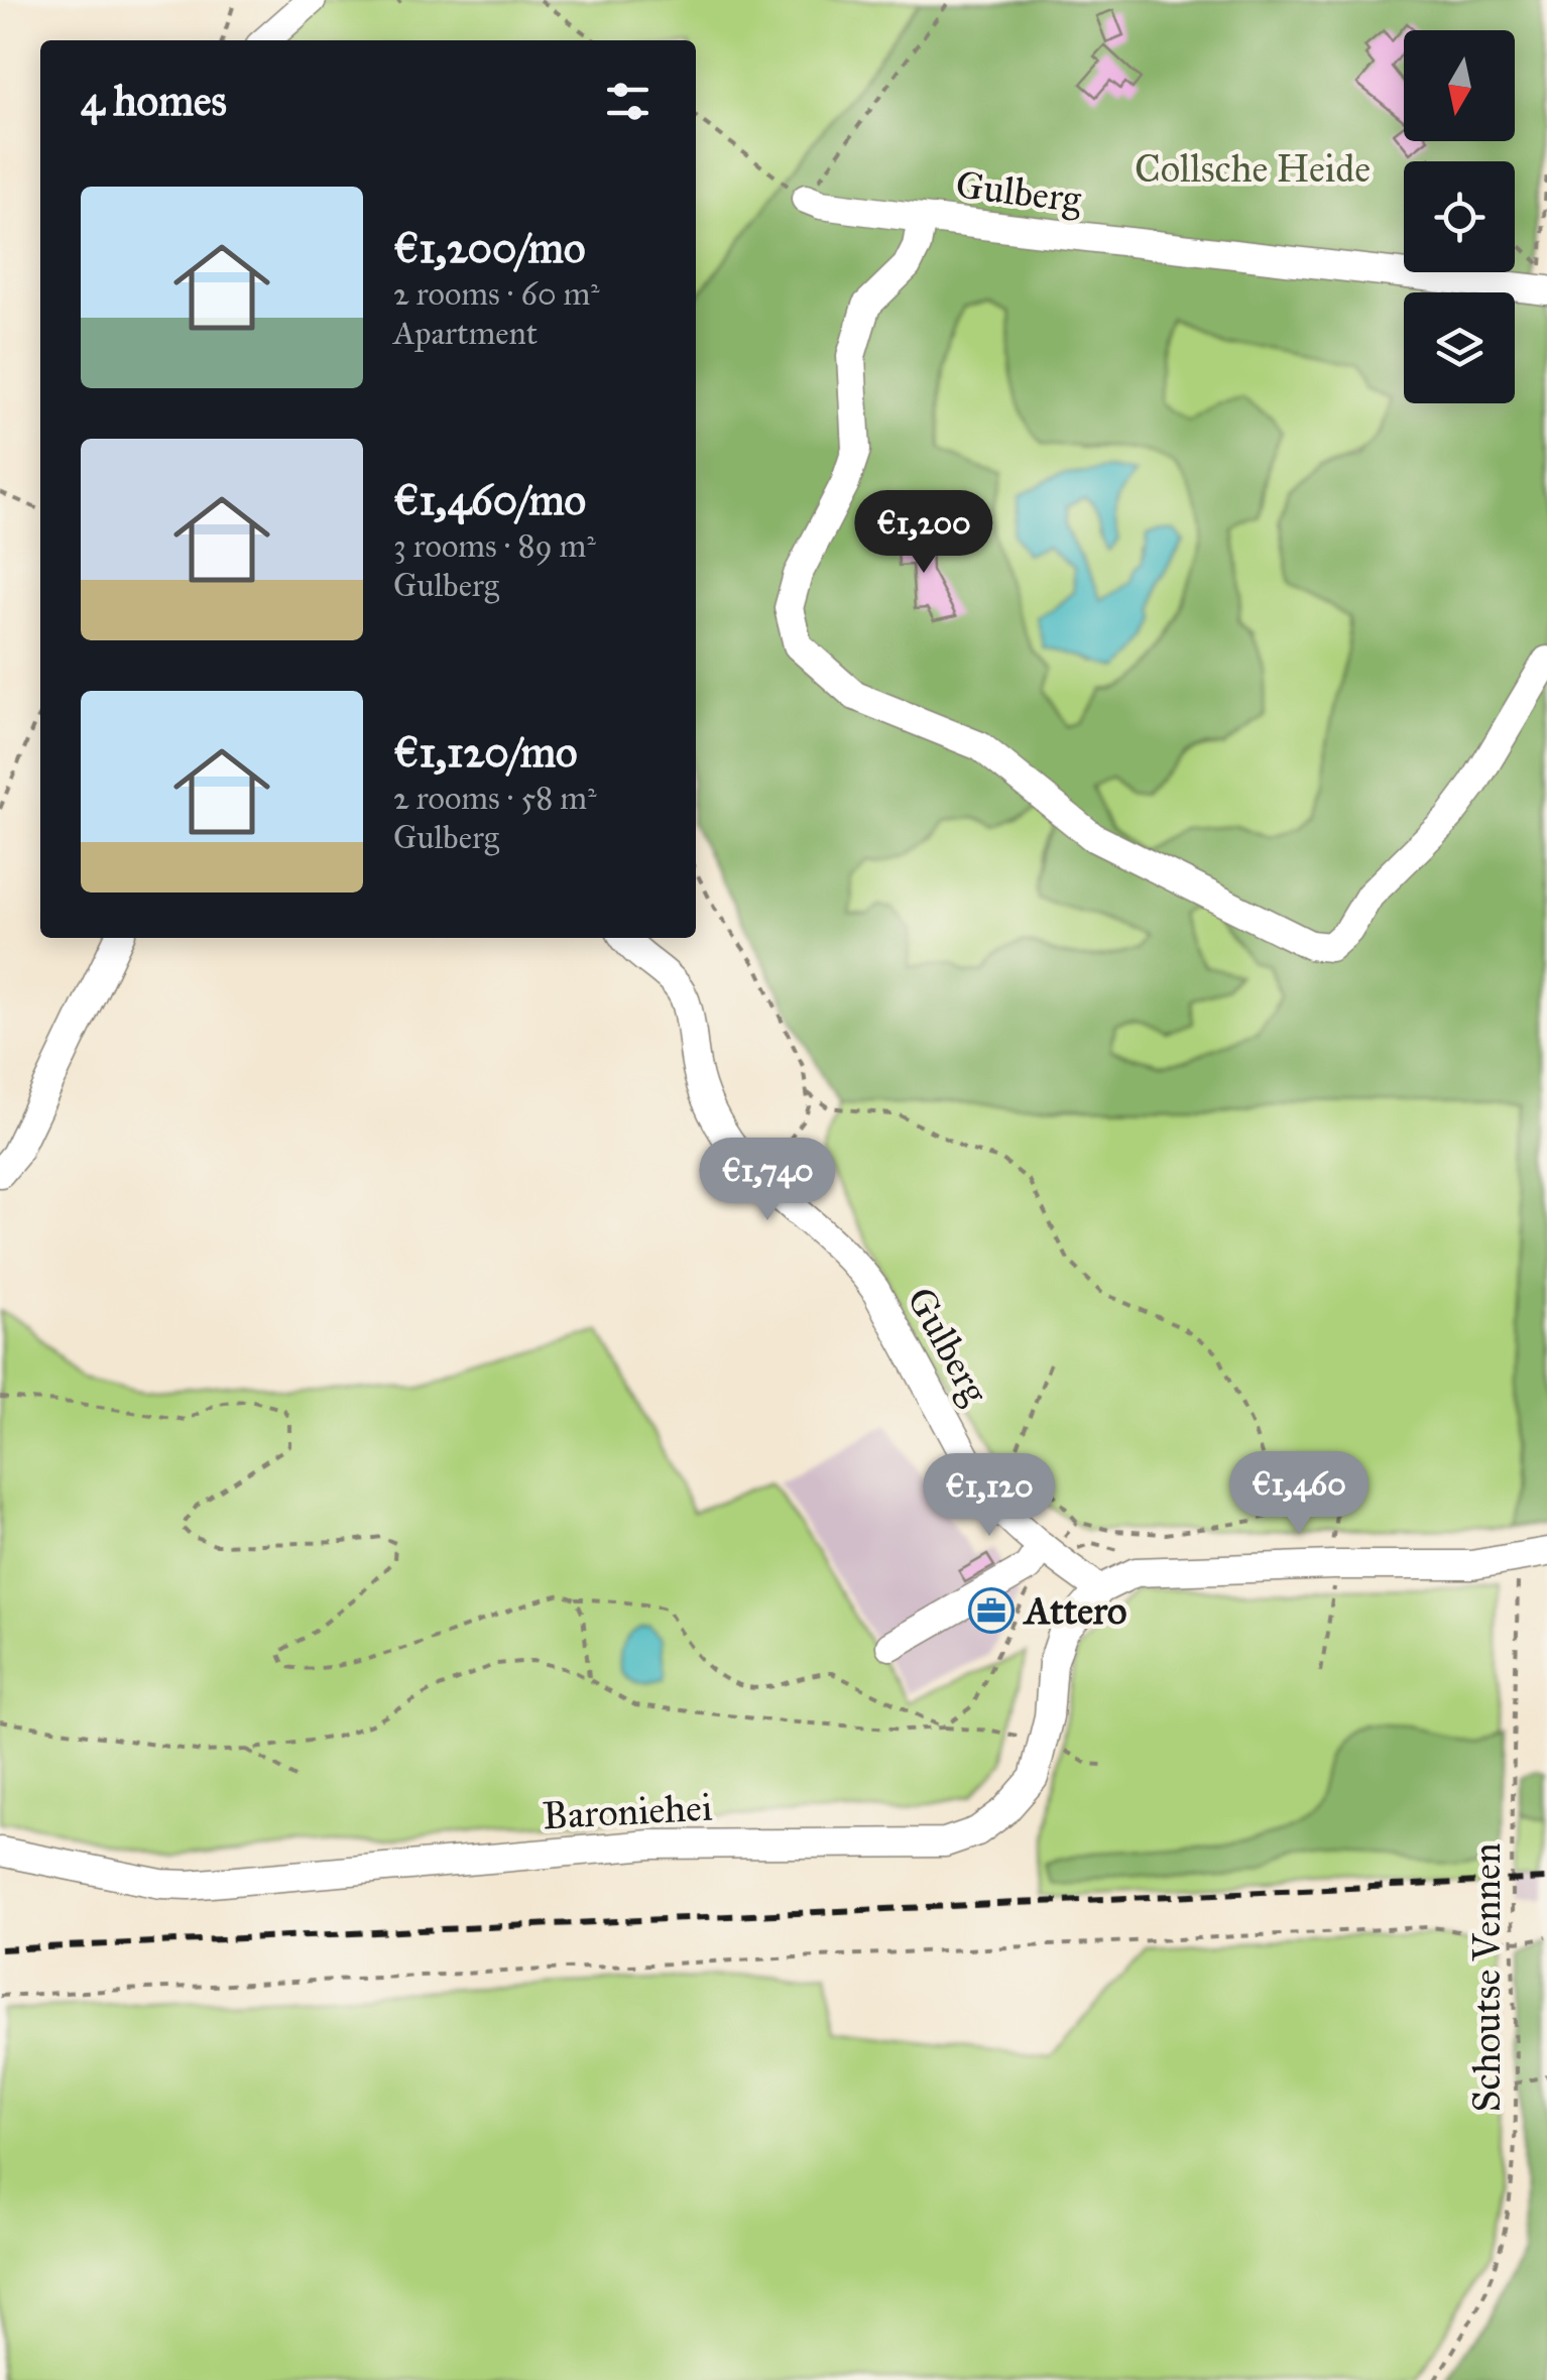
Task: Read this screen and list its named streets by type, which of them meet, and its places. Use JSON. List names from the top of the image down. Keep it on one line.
{"streets":{"street":["Gulberg","Baroniehei"],"path":["Schoutse Vennen"]},"crossings":[["Gulberg","Baroniehei"]],"parks":["Collsche Heide"],"places":{"office":["Attero"]},"north":"bottom","page":{"heading":"4 homes","list":[{"name":"€1,200/mo","note":"2 rooms · 60 m² · Apartment"},{"name":"€1,460/mo","note":"3 rooms · 89 m² · Gulberg"},{"name":"€1,120/mo","note":"2 rooms · 58 m² · Gulberg"}],"price":["€1,200","€1,740","€1,460","€1,120"]}}
